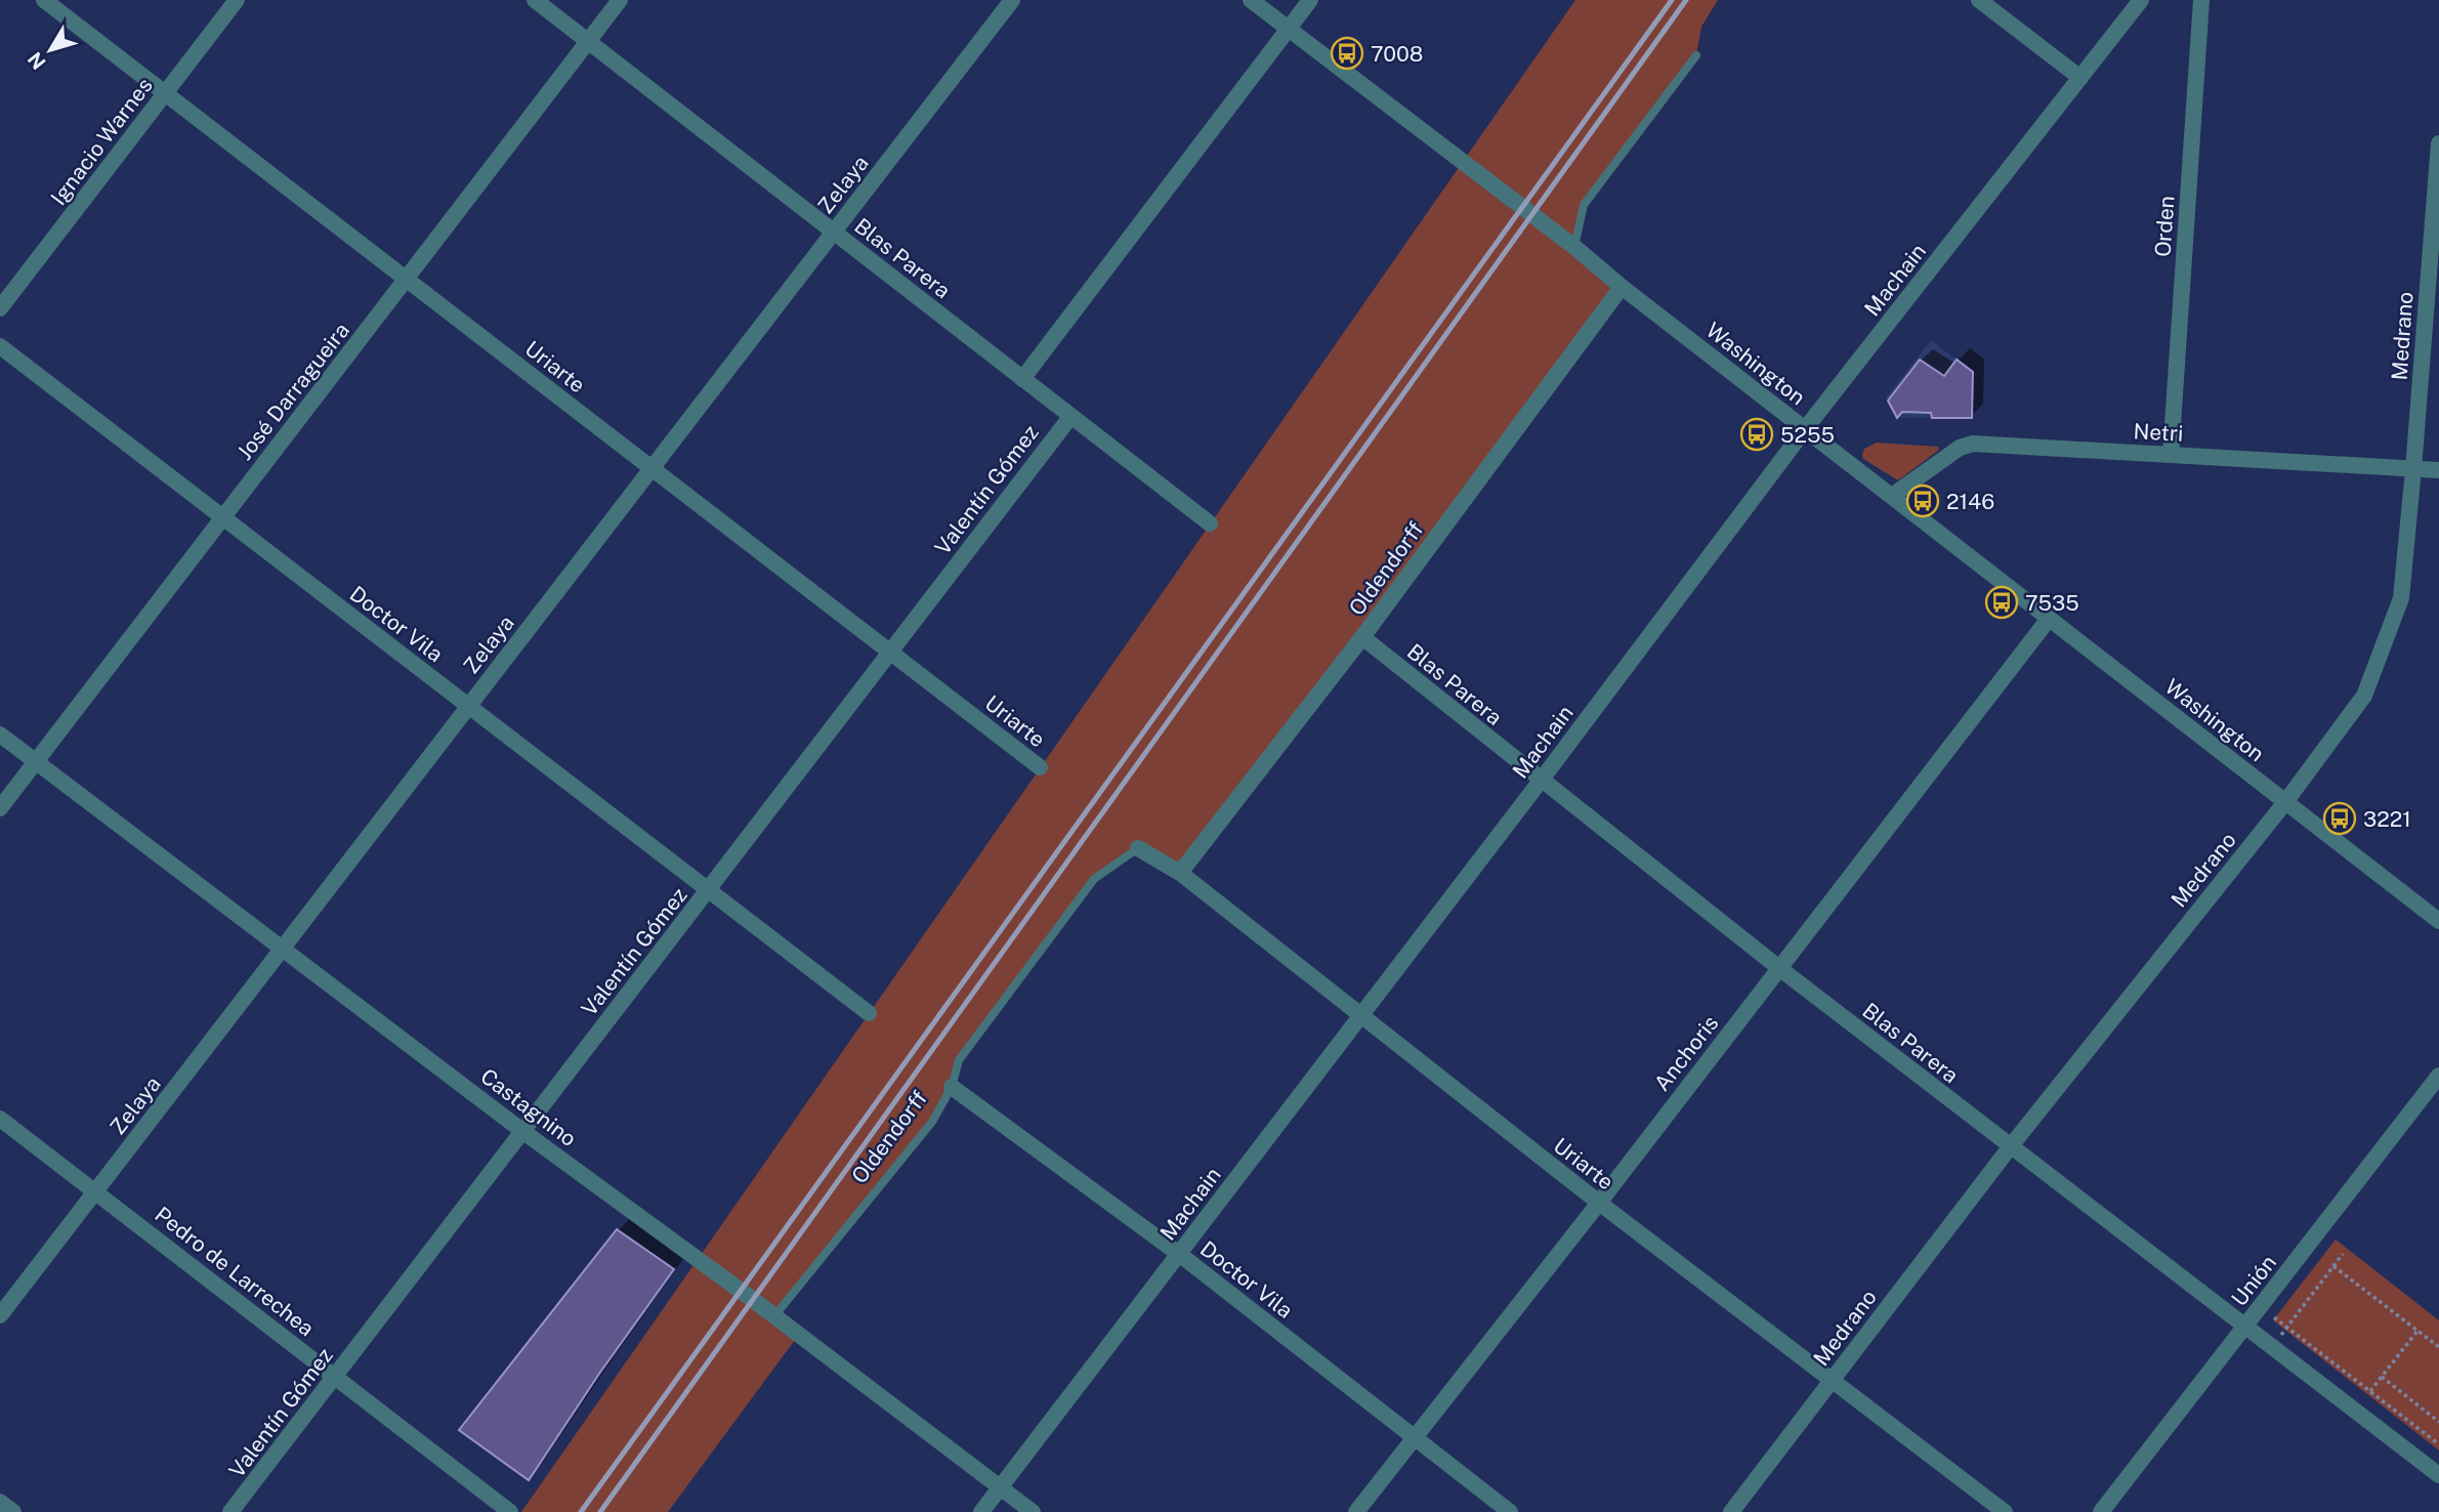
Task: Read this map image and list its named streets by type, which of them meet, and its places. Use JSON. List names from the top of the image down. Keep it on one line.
{"streets":{"street":["Ignacio Warnes","Zelaya","Orden","Blas Parera","Machain","Medrano","Washington","Uriarte","José Darragueira","Netri","Valentín Gómez","Oldendorff","Doctor Vila","Anchoris","Castagnino","Pedro de Larrechea","Unión"]},"crossings":[["Ignacio Warnes","Uriarte"],["Zelaya","Blas Parera"],["Zelaya","Uriarte"],["Zelaya","Doctor Vila"],["Zelaya","Castagnino"],["Zelaya","Pedro de Larrechea"],["Orden","Netri"],["Blas Parera","Machain"],["Blas Parera","Medrano"],["Blas Parera","José Darragueira"],["Blas Parera","Valentín Gómez"],["Blas Parera","Oldendorff"],["Blas Parera","Anchoris"],["Blas Parera","Unión"],["Machain","Washington"],["Machain","Uriarte"],["Machain","Doctor Vila"],["Machain","Castagnino"],["Medrano","Washington"],["Medrano","Uriarte"],["Medrano","Netri"],["Washington","Netri"],["Washington","Oldendorff"],["Washington","Anchoris"],["Uriarte","José Darragueira"],["Uriarte","Valentín Gómez"],["Uriarte","Oldendorff"],["Uriarte","Anchoris"],["José Darragueira","Doctor Vila"],["José Darragueira","Castagnino"],["Valentín Gómez","Doctor Vila"],["Valentín Gómez","Castagnino"],["Valentín Gómez","Pedro de Larrechea"],["Oldendorff","Doctor Vila"],["Oldendorff","Castagnino"],["Doctor Vila","Anchoris"]],"places":{"bus stop":["7008","5255","2146","7535","3221"]},"north":"bottom left"}
